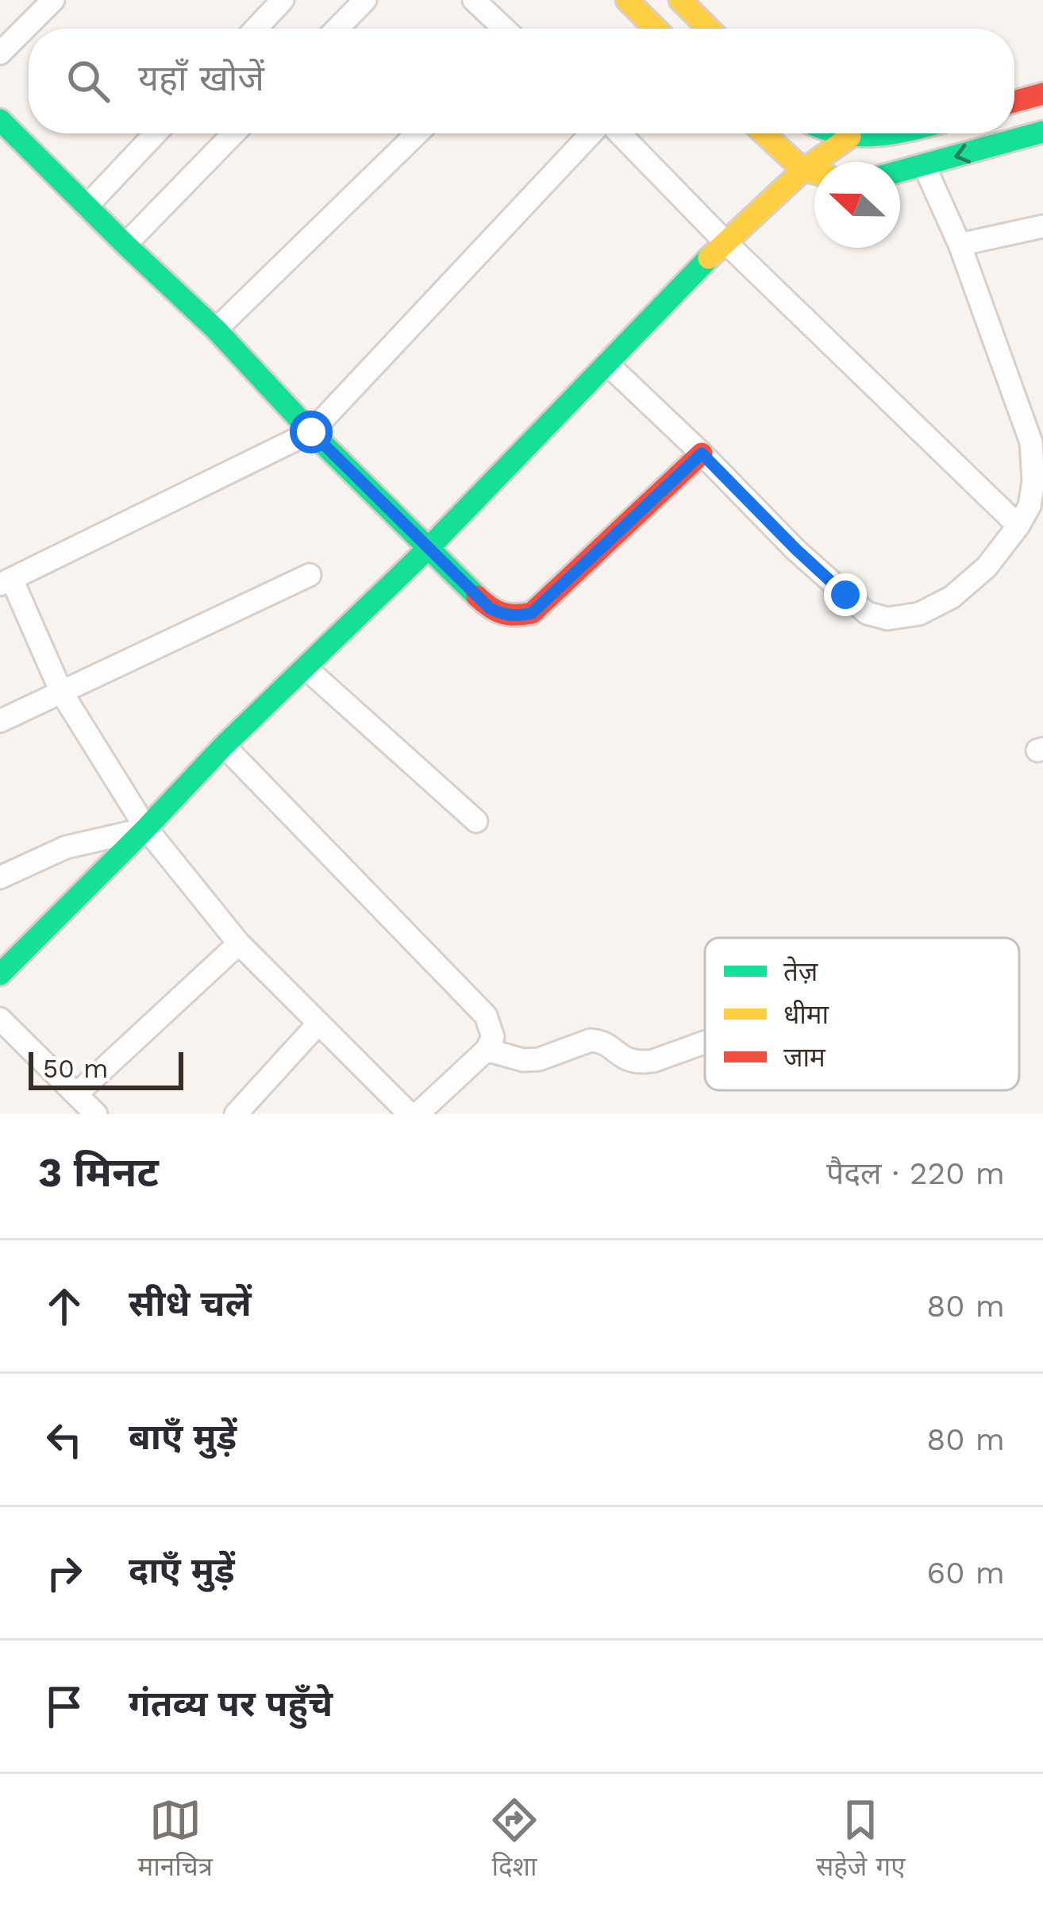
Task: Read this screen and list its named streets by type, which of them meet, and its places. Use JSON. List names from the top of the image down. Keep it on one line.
{"legend":["तेज़","धीमा","जाम"],"scale_bar":"50 m","north":"left","page":{"search":"यहाँ खोजें","scale":"50 m","heading":["3 मिनट","पैदल · 220 m"],"list":[["सीधे चलें","80 m"],["बाएँ मुड़ें","80 m"],["दाएँ मुड़ें","60 m"],"गंतव्य पर पहुँचे"],"nav":["मानचित्र","दिशा","सहेजे गए"]}}
